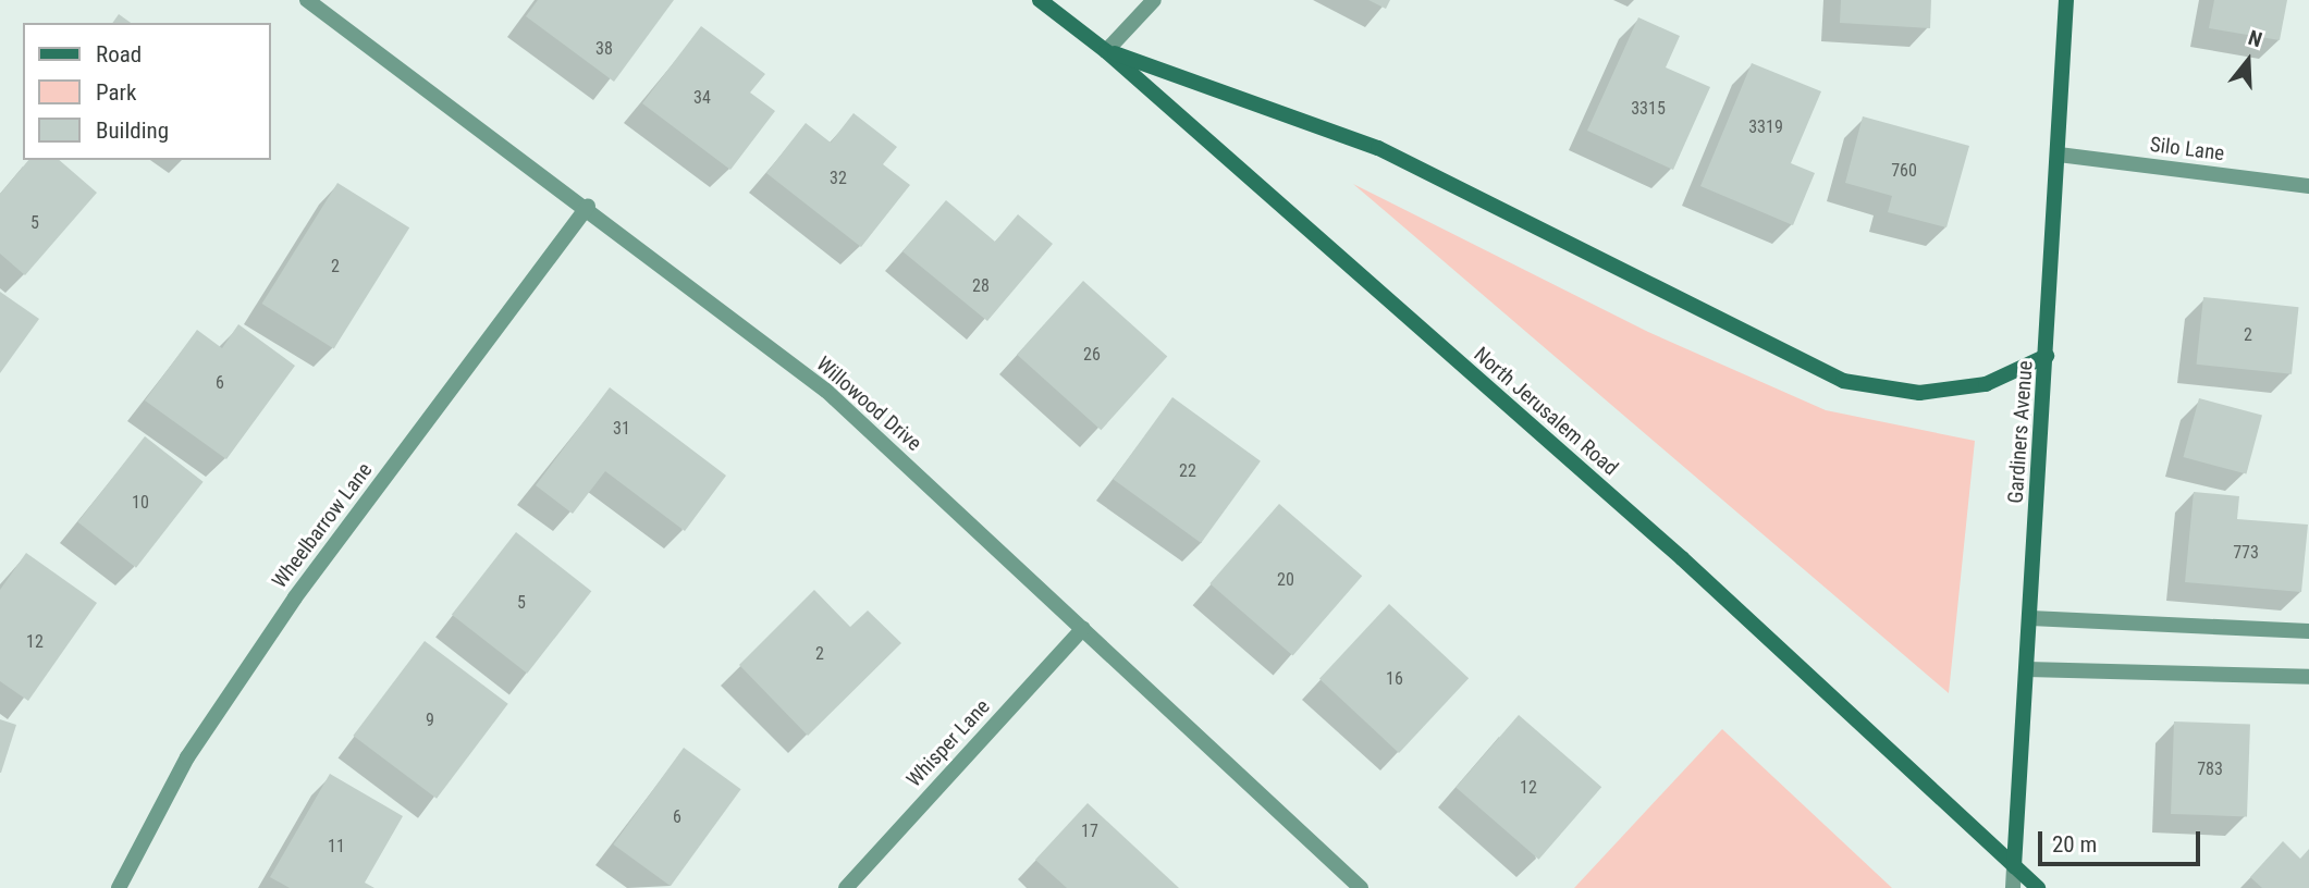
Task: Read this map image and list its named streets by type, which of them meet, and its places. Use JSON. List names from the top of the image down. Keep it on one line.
{"streets":{"main road":["North Jerusalem Road","Gardiners Avenue"],"street":["Silo Lane","Willowood Drive","Wheelbarrow Lane","Whisper Lane"]},"crossings":[["Silo Lane","Gardiners Avenue"],["Willowood Drive","Wheelbarrow Lane"],["Willowood Drive","Whisper Lane"],["North Jerusalem Road","Gardiners Avenue"]],"house_numbers":["38","34","3315","3319","760","32","5","2","28","2","26","6","31","22","10","773","20","5","12","2","16","9","783","12","6","17","11"],"legend":["Road","Park","Building"],"scale_bar":"20 m","north":"top"}
